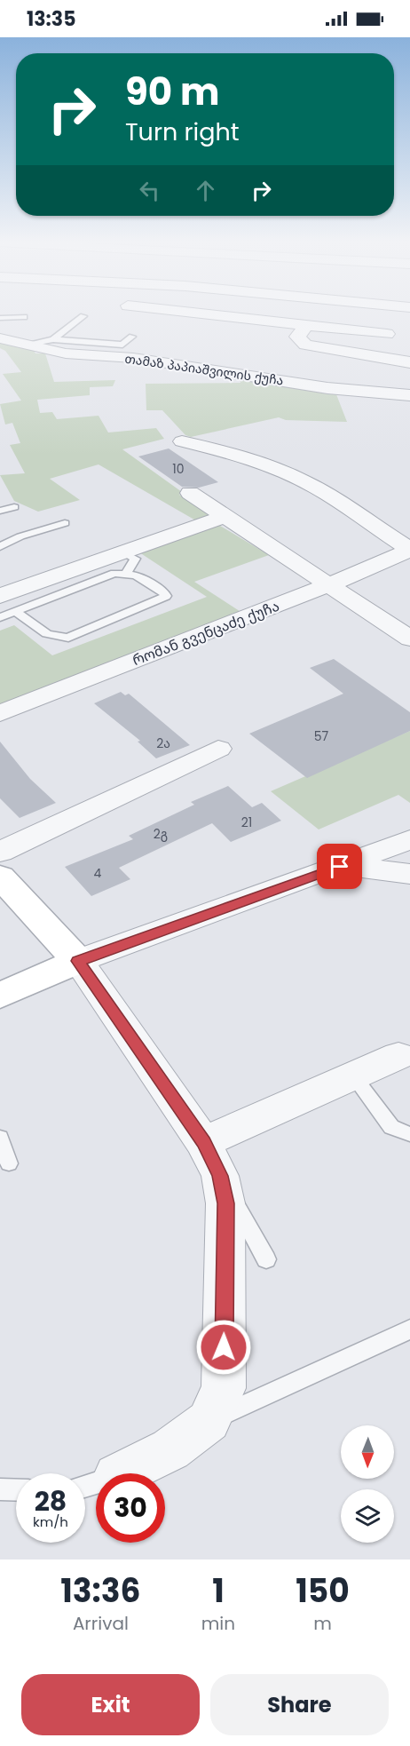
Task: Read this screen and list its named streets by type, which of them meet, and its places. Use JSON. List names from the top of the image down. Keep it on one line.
{"streets":{"street":["თამაზ პაპიაშვილის ქუჩა","რომან გვენცაძე ქუჩა"]},"house_numbers":["10","57","2ა","21","2გ","4"],"north":"bottom","page":{"status":"13:35","turn":["90 m","Turn right"],"speed":"28 km/h","limit":"30","eta":["13:36","Arrival","1","min","150","m"],"buttons":["Exit","Share"]}}
